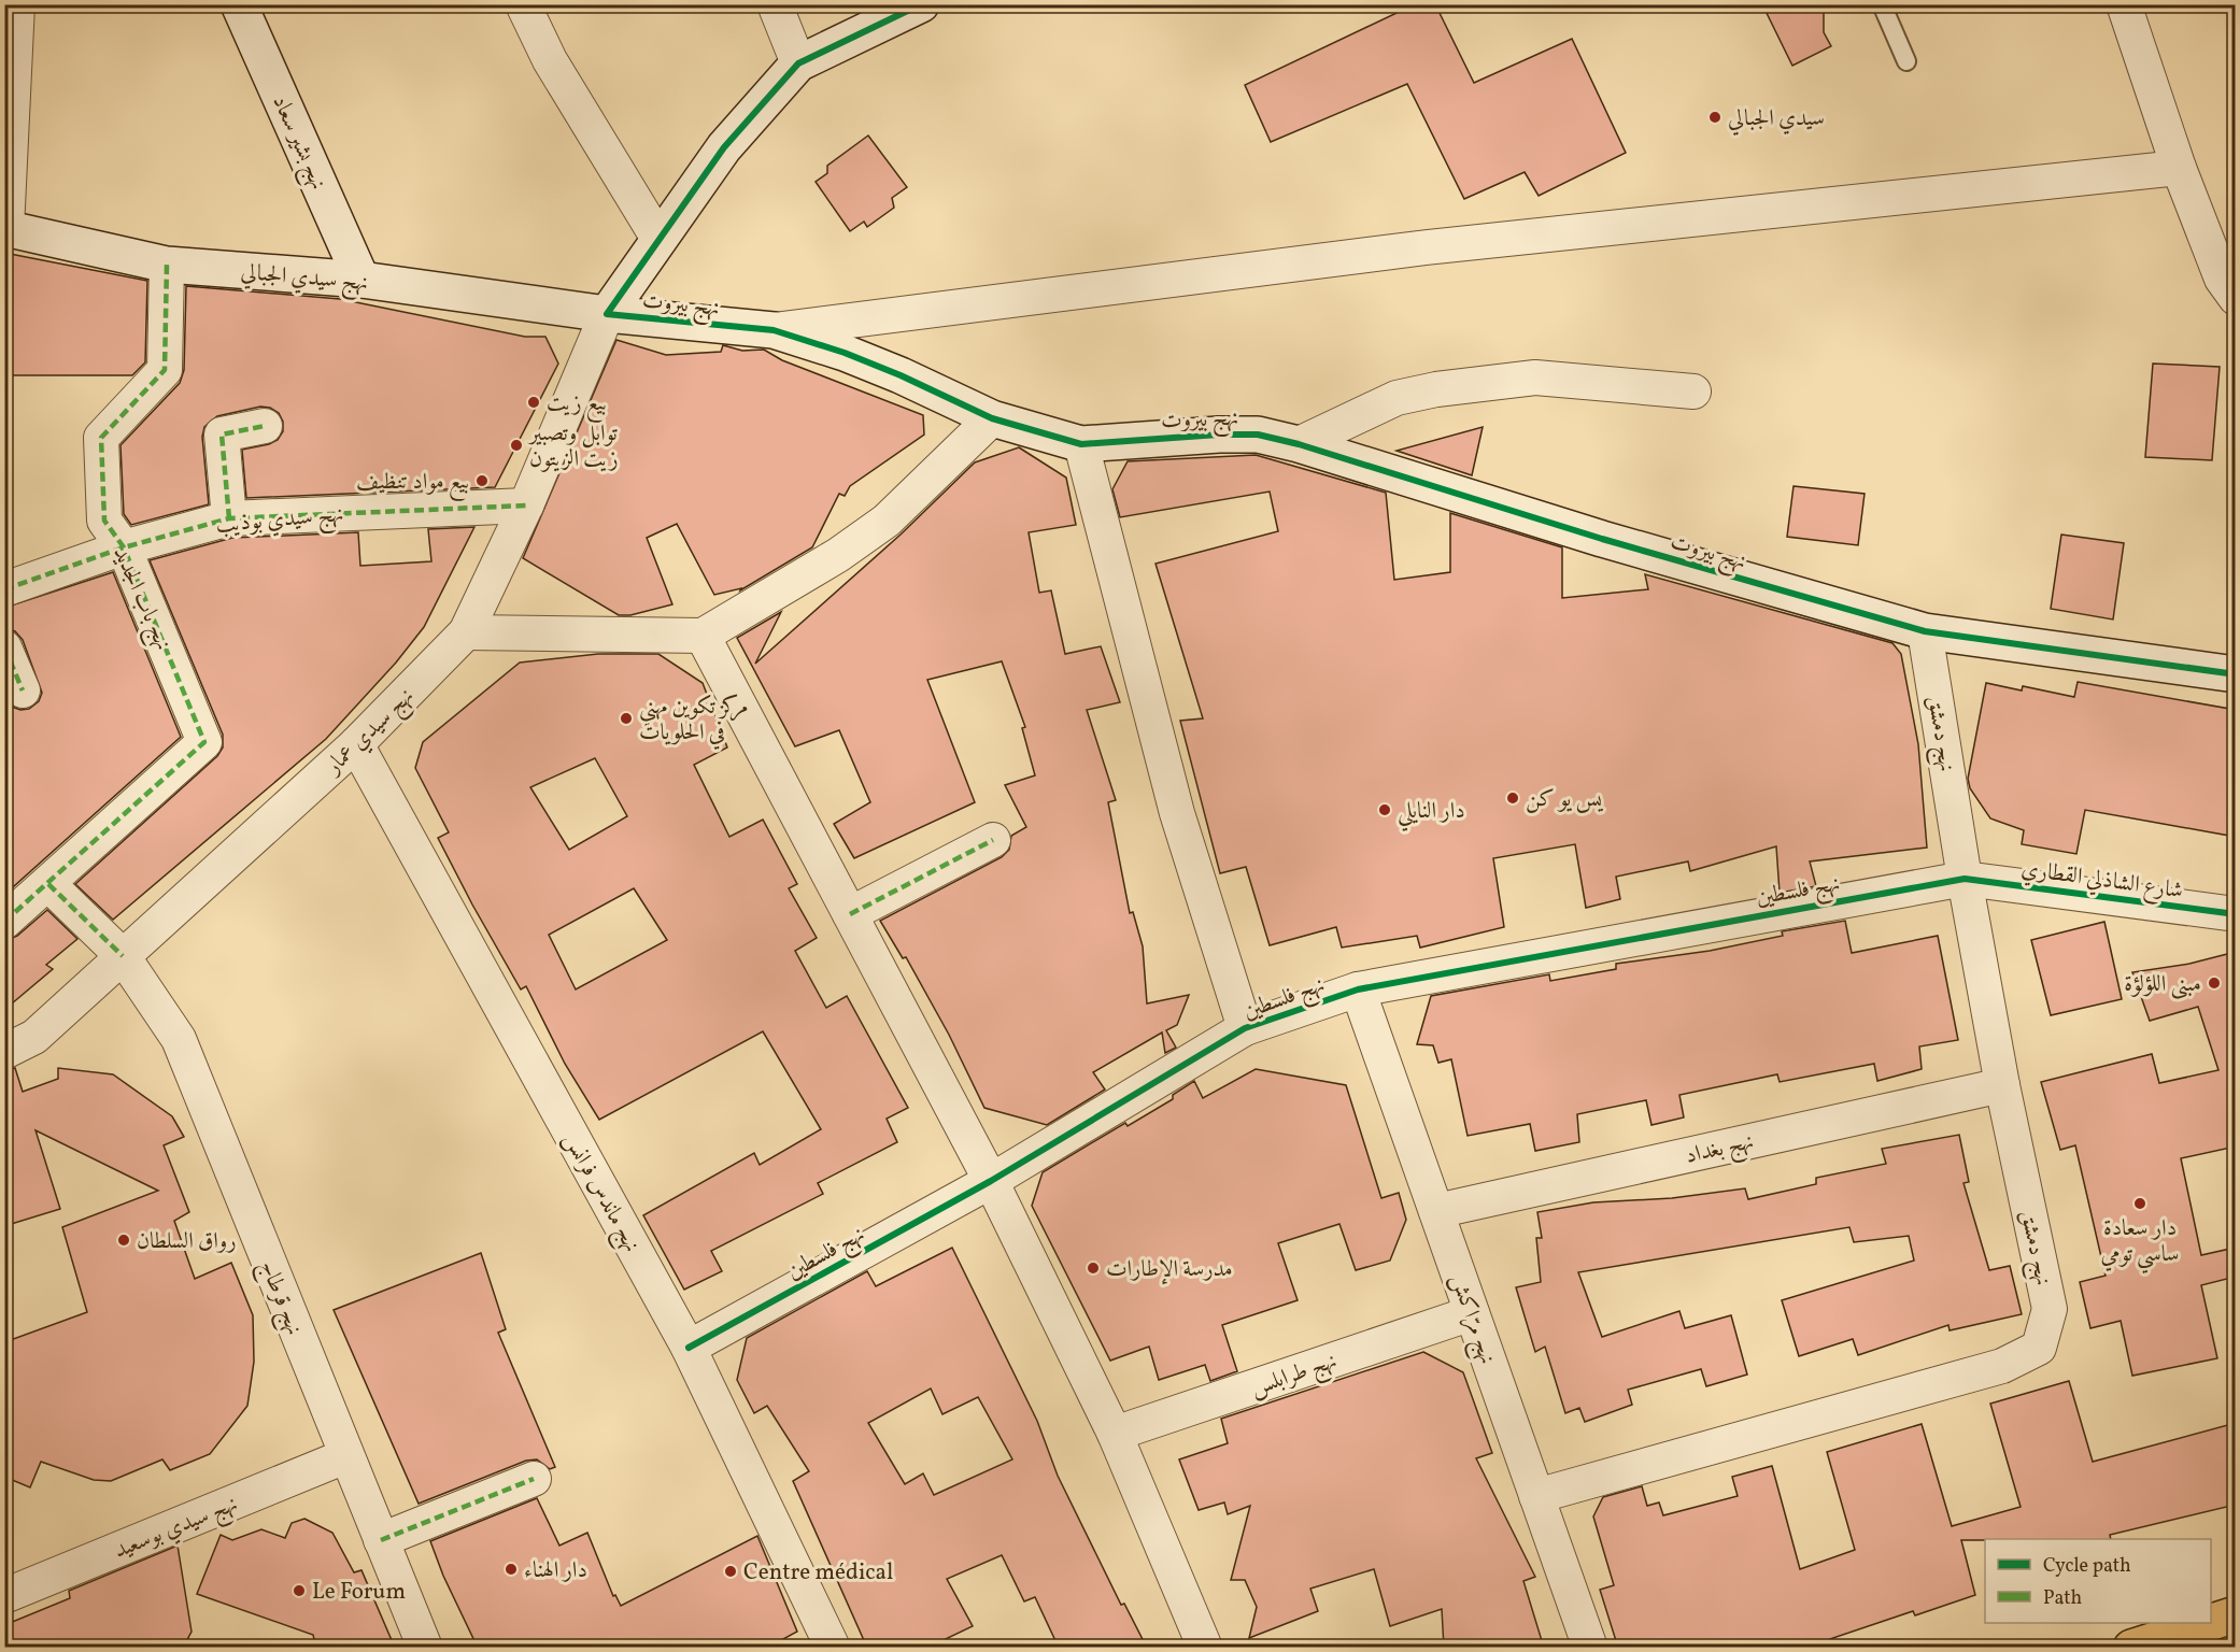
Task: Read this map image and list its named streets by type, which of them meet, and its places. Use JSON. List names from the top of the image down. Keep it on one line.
{"streets":{"street":["نهج بشير سعاد","نهج سيدي الجبالي","نهج بيروت","نهج سيدي بوذيب","نهج باب الجديد","نهج سيدي عمار","نهج دمشق","شارع الشاذلي القطاري","نهج فلسطين","نهج بغداد","نهج ماندس فرانس","نهج قرطاج","نهج مرّاكش","نهج طرابلس","نهج سيدي بوسعيد"]},"crossings":[["نهج بشير سعاد","نهج سيدي الجبالي"],["نهج سيدي الجبالي","نهج بيروت"],["نهج سيدي الجبالي","نهج باب الجديد"],["نهج سيدي الجبالي","نهج سيدي عمار"],["نهج بيروت","نهج سيدي عمار"],["نهج بيروت","نهج دمشق"],["نهج سيدي بوذيب","نهج باب الجديد"],["نهج سيدي بوذيب","نهج سيدي عمار"],["نهج سيدي عمار","نهج ماندس فرانس"],["نهج سيدي عمار","نهج قرطاج"],["نهج دمشق","شارع الشاذلي القطاري"],["نهج دمشق","نهج فلسطين"],["نهج دمشق","نهج بغداد"],["نهج دمشق","نهج مرّاكش"],["شارع الشاذلي القطاري","نهج فلسطين"],["نهج فلسطين","نهج ماندس فرانس"],["نهج فلسطين","نهج مرّاكش"],["نهج بغداد","نهج مرّاكش"],["نهج قرطاج","نهج سيدي بوسعيد"],["نهج مرّاكش","نهج طرابلس"]],"places":["سيدي الجبالي","بيع زيت","توابل وتصبير زيت الزيتون","بيع مواد تنظيف","مركز تكوين مهني في الحلويات","يس يو كن","دار النايلي","مبنى اللؤلؤة","دار سعادة ساسي تومي","رواق السلطان","مدرسة الإطارات","دار الهناء","Centre médical","Le Forum"],"legend":["Cycle path","Path"]}
